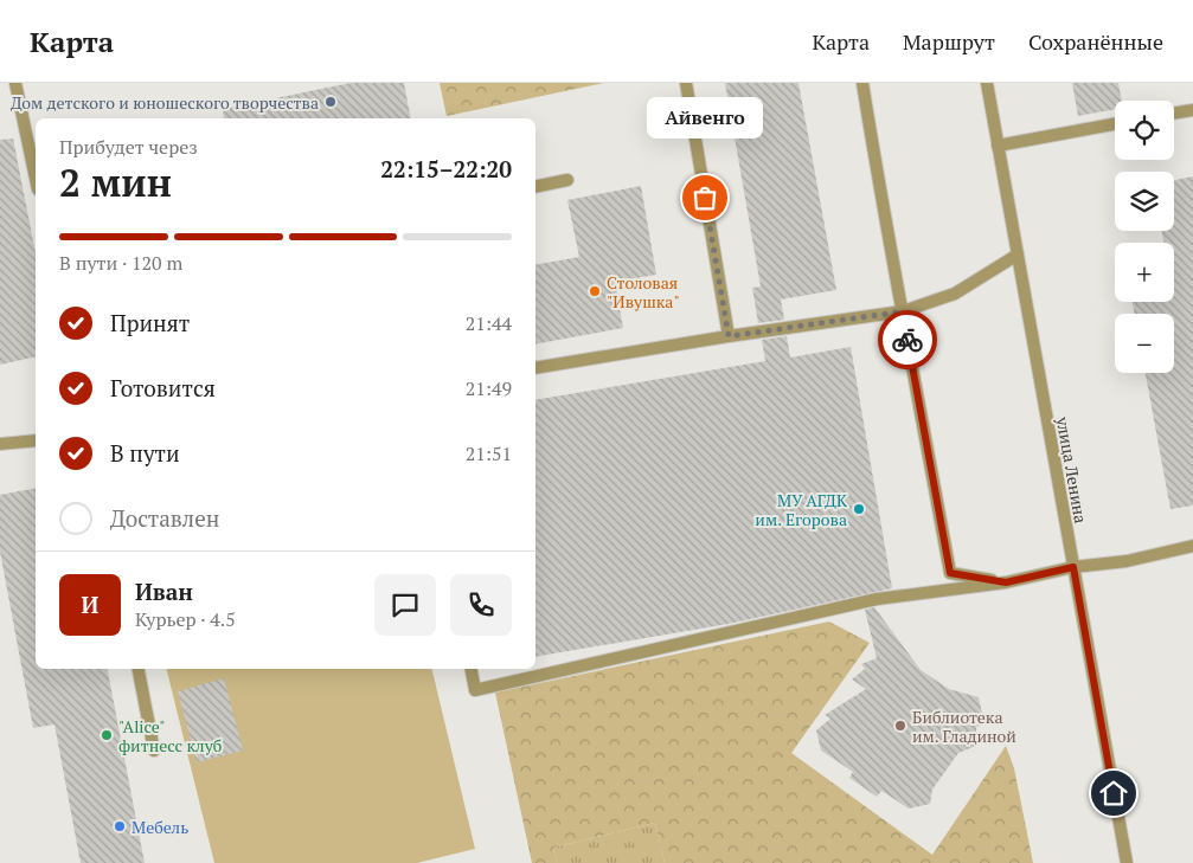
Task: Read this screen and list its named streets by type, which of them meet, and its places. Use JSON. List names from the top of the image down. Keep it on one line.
{"streets":{"street":["улица Ленина"]},"places":["Дом детского и юношеского творчества","Айвенго","Столовая \"Ивушка\"","МУ АГДК им. Егорова","Библиотека им. Гладиной","\"Alice\" фитнесс клуб","Мебель"],"page":{"header":"Карта","nav":["Карта","Маршрут","Сохранённые"],"bubble":"Айвенго","map_buttons":["+","−"],"heading":["2 мин","Прибудет через","22:15–22:20"],"panel":["Иван","Курьер · 4.5"],"bar":"В пути · 120 m","list":[["Принят","21:44"],["Готовится","21:49"],["В пути","21:51"],"Доставлен"],"round":"И"}}
